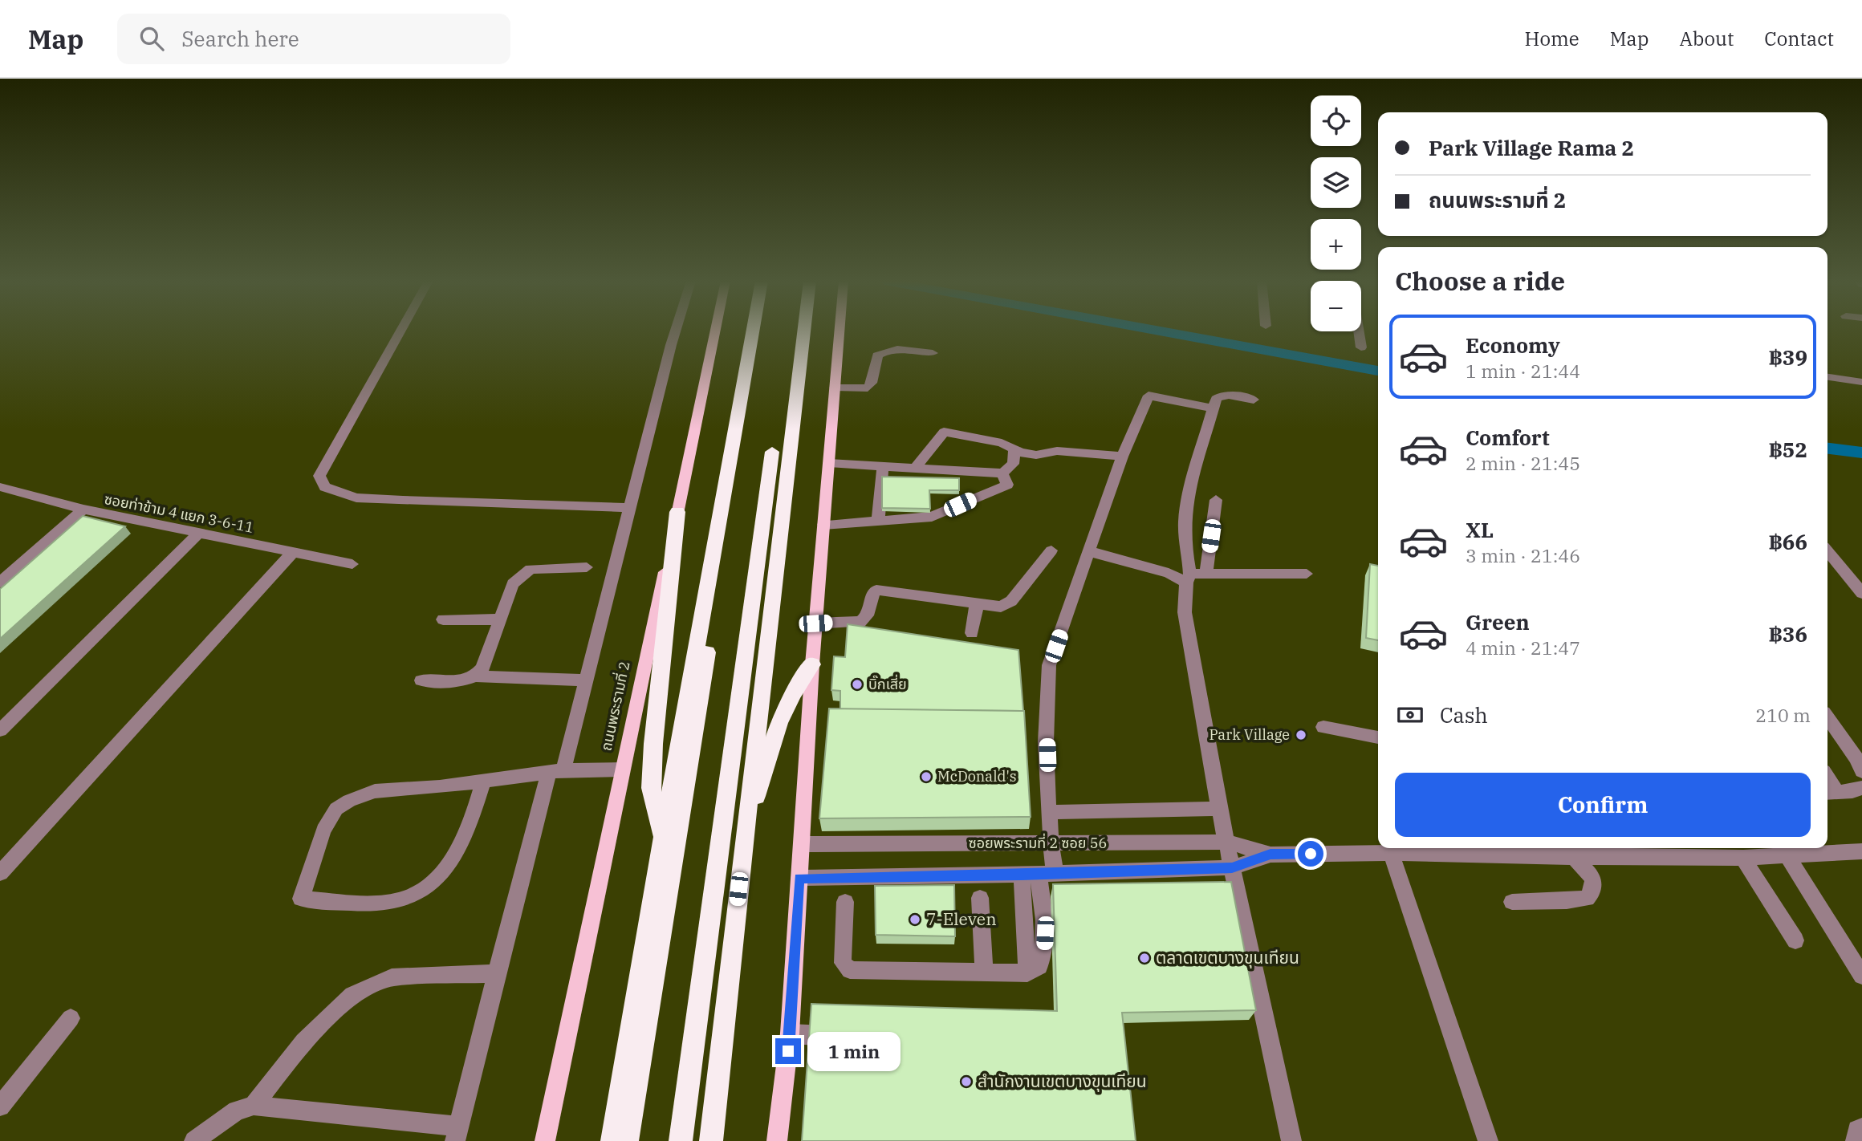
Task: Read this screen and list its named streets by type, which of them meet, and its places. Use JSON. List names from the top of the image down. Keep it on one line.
{"streets":{"main road":["ถนนพระรามที่ 2"],"street":["ซอยท่าข้าม 4 แยก 3-6-11","ซอยพระรามที่ 2 ซอย 56"]},"places":["บิ๊กเสี่ย","Park Village","McDonald's","7-Eleven","ตลาดเขตบางขุนเทียน","สำนักงานเขตบางขุนเทียน"],"page":{"header":"Map","search":"Search here","nav":["Home","Map","About","Contact"],"map_buttons":["+","−"],"banner":["Park Village Rama 2","ถนนพระรามที่ 2"],"heading":"Choose a ride","list":[{"name":"Economy","note":"1 min · 21:44","value":"฿39"},{"name":"Comfort","note":"2 min · 21:45","value":"฿52"},{"name":"XL","note":"3 min · 21:46","value":"฿66"},{"name":"Green","note":"4 min · 21:47","value":"฿36"}],"pay":["Cash","210 m"],"buttons":"Confirm","bubble":"1 min"}}
